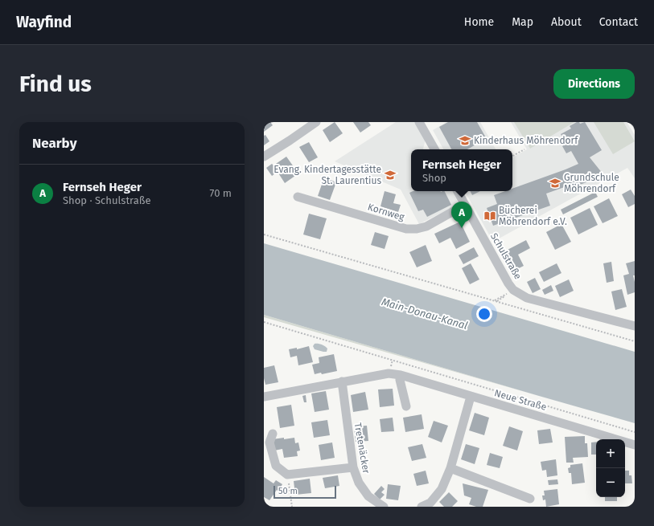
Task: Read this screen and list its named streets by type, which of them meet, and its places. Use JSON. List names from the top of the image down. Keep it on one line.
{"streets":{"street":["Kornweg","Schulstraße","Neue Straße","Tretenäcker"]},"crossings":[["Kornweg","Schulstraße"],["Neue Straße","Tretenäcker"]],"water":["Main-Donau-Kanal"],"places":{"school or university":["Kinderhaus Möhrendorf","Evang. Kindertagesstätte St. Laurentius","Grundschule Möhrendorf"],"library":["Bücherei Möhrendorf e.V."]},"scale_bar":"50 m","page":{"header":"Wayfind","nav":["Home","Map","About","Contact"],"buttons":"Directions","title":"Find us","heading":"Nearby","popup":["Fernseh Heger","Shop"],"list":[{"mark":"A","name":"Fernseh Heger","note":"Shop · Schulstraße","value":"70 m"}],"pins":"A","map_buttons":["+","−"],"scale":"50 m"}}
